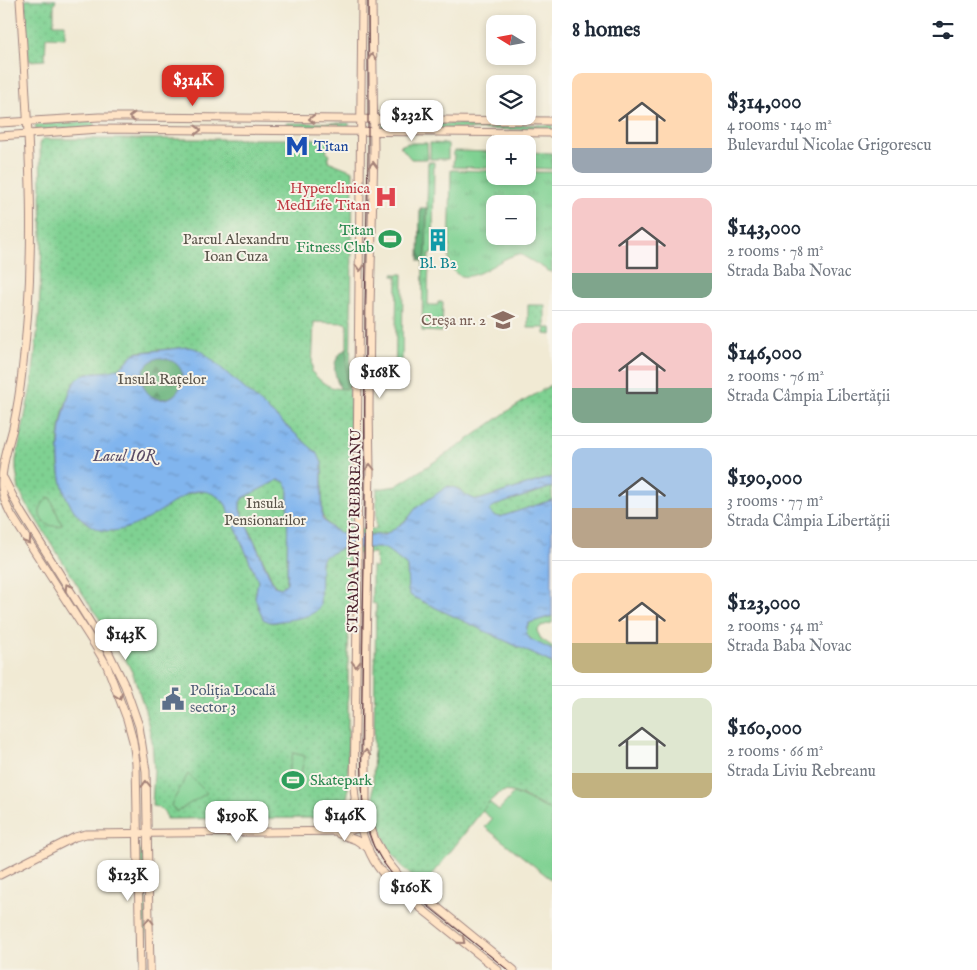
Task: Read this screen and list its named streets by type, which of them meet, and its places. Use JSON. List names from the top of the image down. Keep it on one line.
{"streets":{"main road":["STRADA LIVIU REBREANU"]},"water":["Lacul IOR"],"parks":["Parcul Alexandru Ioan Cuza","Insula Rațelor","Insula Pensionarilor"],"places":{"metro station":["Titan"],"hospital":["Hyperclinica MedLife Titan"],"sports":["Titan Fitness Club","Skatepark"],"building":["Bl. B2"],"school or university":["Creșa nr. 2"],"public building":["Poliția Locală sector 3"]},"north":"left","page":{"heading":"8 homes","map_buttons":["+","−"],"list":[{"name":"$314,000","note":"4 rooms · 140 m² · Bulevardul Nicolae Grigorescu"},{"name":"$143,000","note":"2 rooms · 78 m² · Strada Baba Novac"},{"name":"$146,000","note":"2 rooms · 76 m² · Strada Câmpia Libertății"},{"name":"$190,000","note":"3 rooms · 77 m² · Strada Câmpia Libertății"},{"name":"$123,000","note":"2 rooms · 54 m² · Strada Baba Novac"},{"name":"$160,000","note":"2 rooms · 66 m² · Strada Liviu Rebreanu"}],"price":["$314K","$232K","$168K","$143K","$146K","$190K","$123K","$160K"]}}
